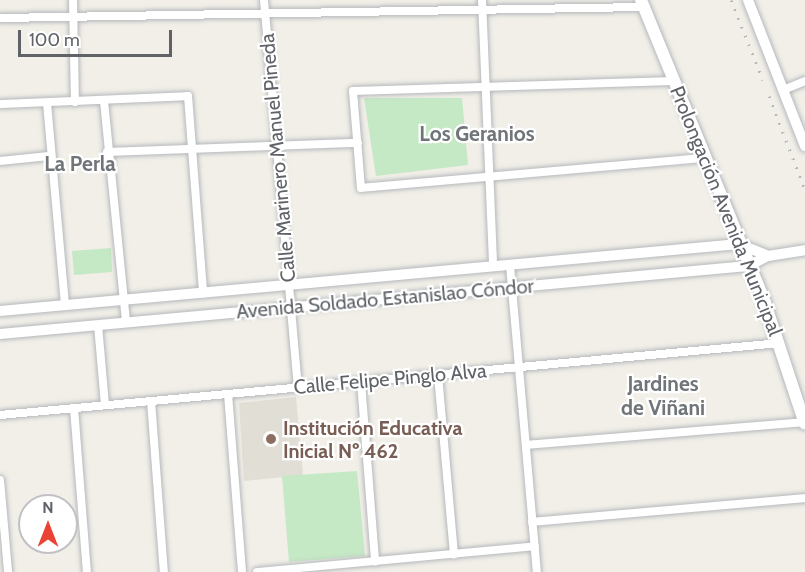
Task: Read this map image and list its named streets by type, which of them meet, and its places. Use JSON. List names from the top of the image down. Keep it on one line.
{"streets":{"main road":["Prolongación Avenida Municipal"],"street":["Calle Marinero Manuel Pineda","Avenida Soldado Estanislao Cóndor","Calle Felipe Pinglo Alva"]},"crossings":[["Calle Marinero Manuel Pineda","Avenida Soldado Estanislao Cóndor"],["Calle Marinero Manuel Pineda","Calle Felipe Pinglo Alva"],["Prolongación Avenida Municipal","Avenida Soldado Estanislao Cóndor"],["Prolongación Avenida Municipal","Calle Felipe Pinglo Alva"]],"districts":["Los Geranios","La Perla","Jardines de Viñani"],"places":["Institución Educativa Inicial Nº 462"],"scale_bar":"100 m","north":"top"}
